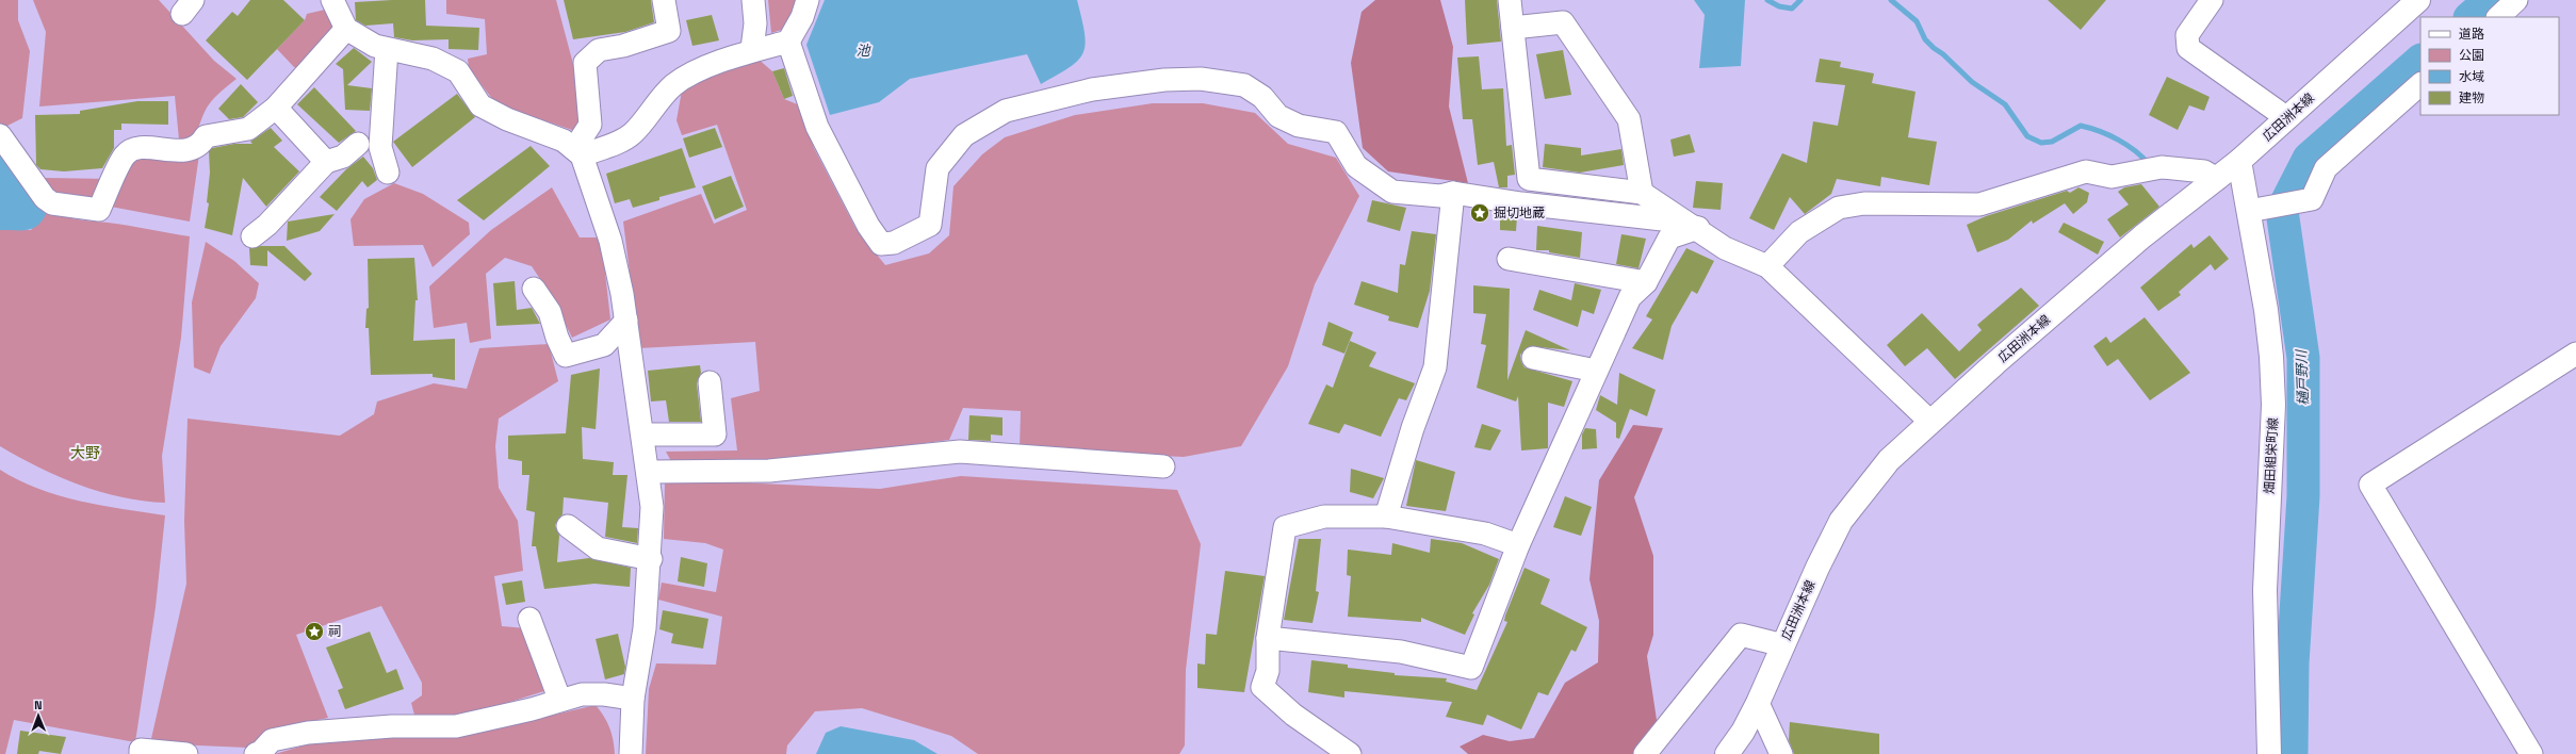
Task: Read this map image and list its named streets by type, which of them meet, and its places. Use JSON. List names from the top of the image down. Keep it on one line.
{"streets":{"main road":["広田洲本線","畑田組栄町線"]},"crossings":[["広田洲本線","畑田組栄町線"]],"districts":["大野"],"water":["池","樋戸野川"],"places":{"place":["掘切地蔵","祠"]},"legend":["道路","公園","水域","建物"],"north":"top"}
